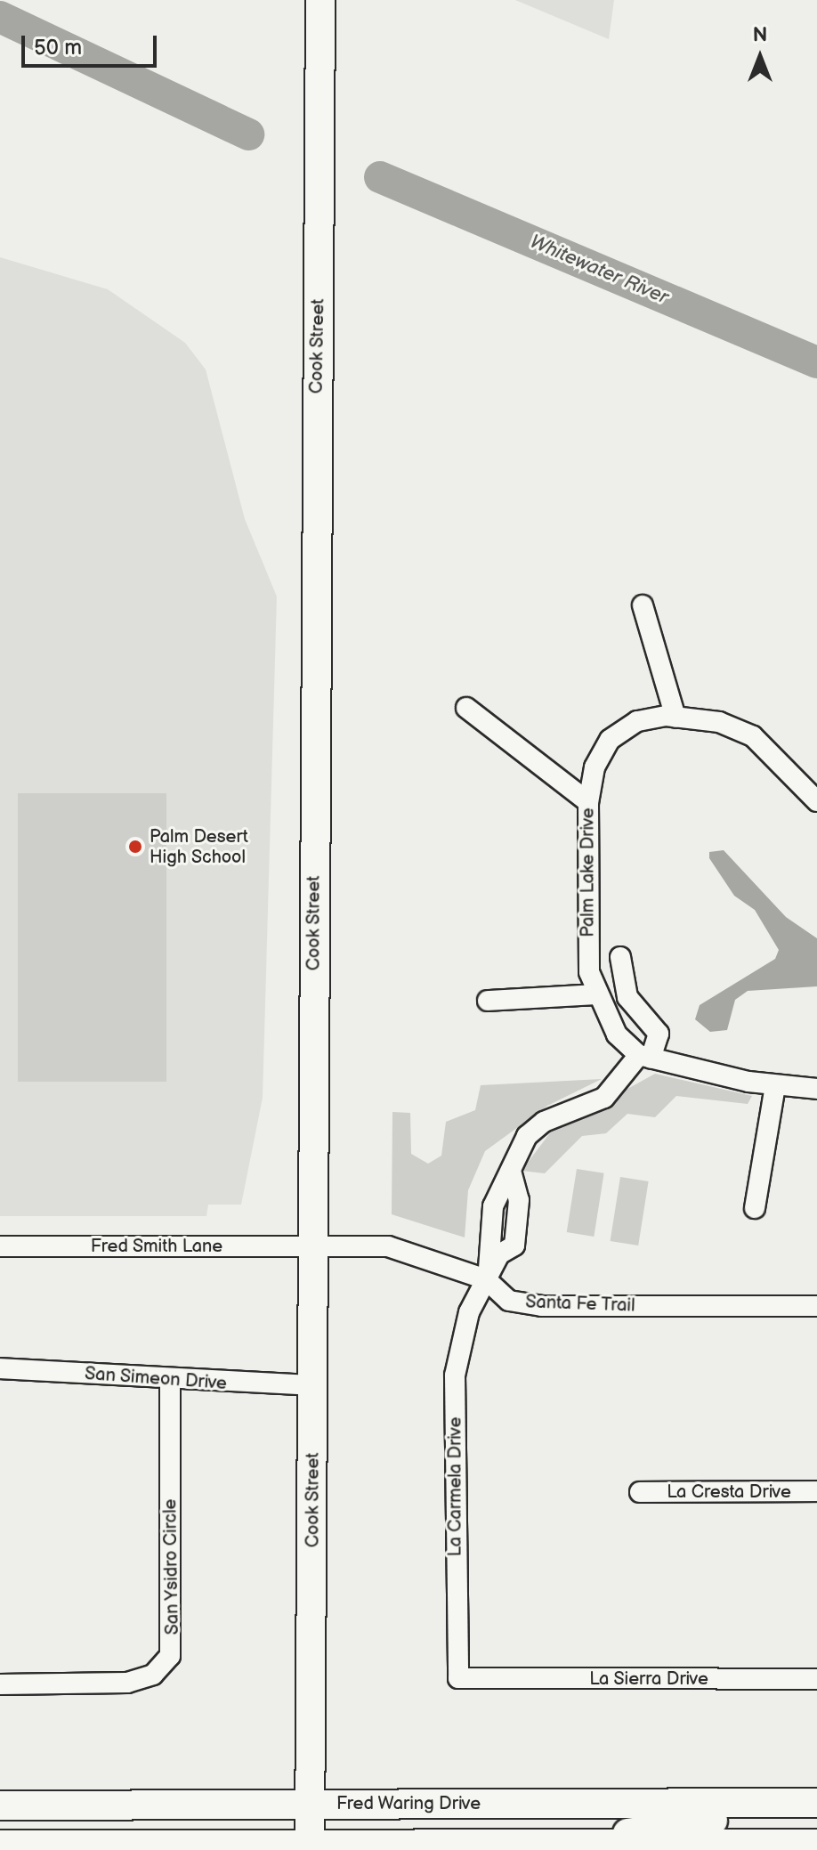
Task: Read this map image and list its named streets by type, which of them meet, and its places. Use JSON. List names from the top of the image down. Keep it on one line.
{"streets":{"main road":["Cook Street","Fred Waring Drive"],"street":["Palm Lake Drive","Fred Smith Lane","Santa Fe Trail","San Simeon Drive","La Carmela Drive","La Cresta Drive","San Ysidro Circle","La Sierra Drive"]},"crossings":[["Cook Street","Fred Smith Lane"],["Cook Street","Santa Fe Trail"],["Cook Street","San Simeon Drive"],["Cook Street","Fred Waring Drive"],["Palm Lake Drive","La Carmela Drive"],["Fred Smith Lane","Santa Fe Trail"],["Santa Fe Trail","La Carmela Drive"],["San Simeon Drive","San Ysidro Circle"],["La Carmela Drive","La Sierra Drive"]],"water":["Whitewater River"],"places":["Palm Desert High School"],"scale_bar":"50 m","north":"top"}
